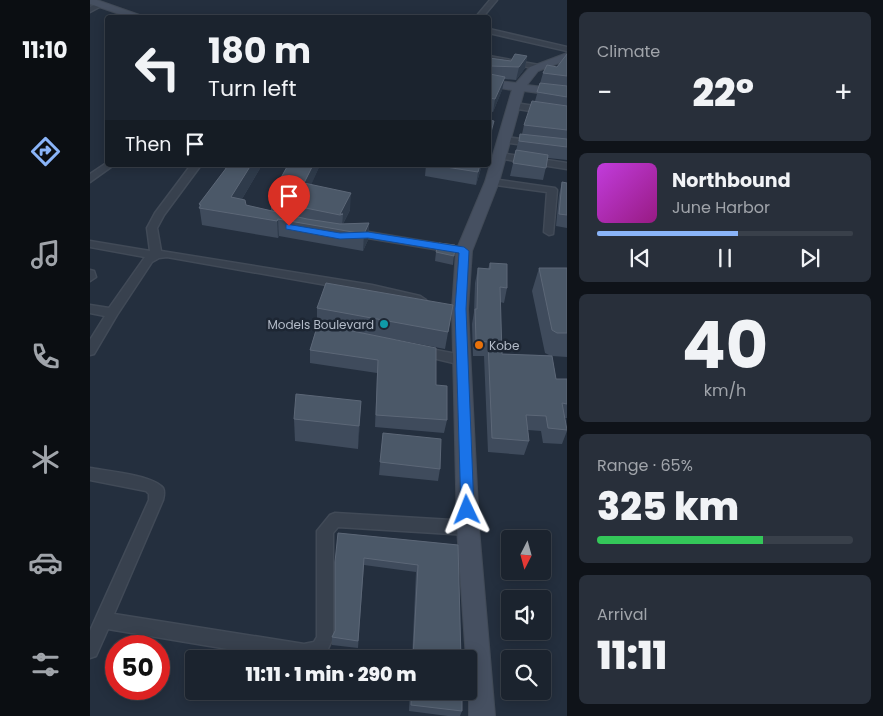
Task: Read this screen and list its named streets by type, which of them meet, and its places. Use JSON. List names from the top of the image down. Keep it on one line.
{"places":["Models Boulevard","Kobe"],"north":"bottom","page":{"tabs":"11:10","tile":["Climate",["40","km/h"],["Range · 65%","325 km"],["Arrival","11:11"]],"turn":["180 m","Turn left"],"heat":["−","22°","+"],"then":"Then","song":["Northbound","June Harbor"],"limit":"50","trip":"11:11 · 1 min · 290 m"}}
